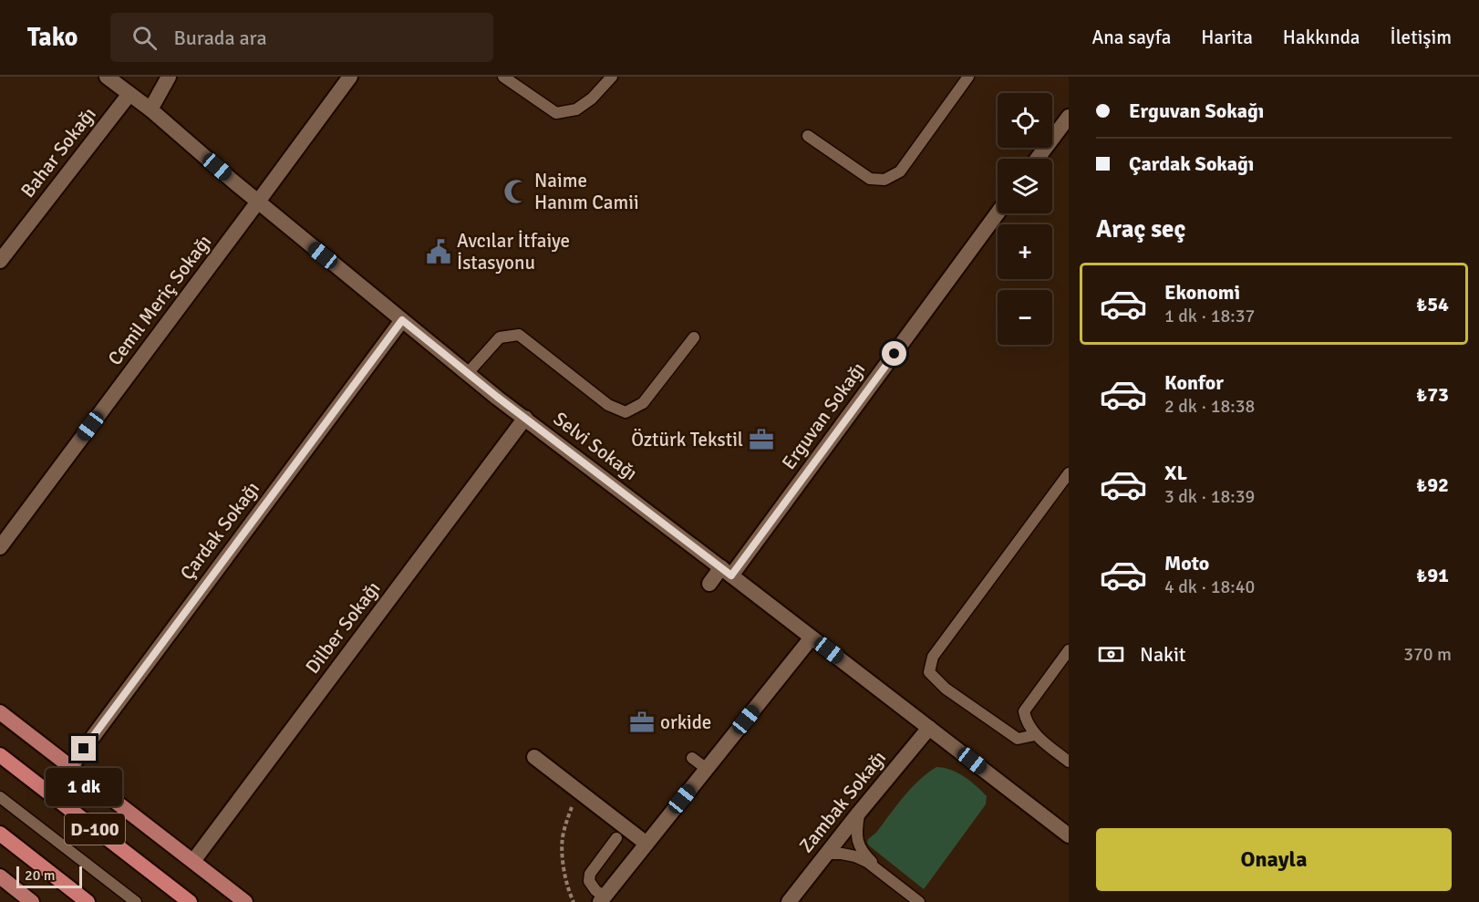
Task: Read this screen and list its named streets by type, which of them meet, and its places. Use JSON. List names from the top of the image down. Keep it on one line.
{"streets":{"highway":["D-100"],"street":["Bahar Sokağı","Cemil Meriç Sokağı","Erguvan Sokağı","Selvi Sokağı","Çardak Sokağı","Dilber Sokağı","Zambak Sokağı"]},"crossings":[["Bahar Sokağı","Selvi Sokağı"],["Cemil Meriç Sokağı","Selvi Sokağı"],["Erguvan Sokağı","Selvi Sokağı"],["Selvi Sokağı","Çardak Sokağı"],["Selvi Sokağı","Dilber Sokağı"],["Selvi Sokağı","Zambak Sokağı"]],"places":{"mosque":["Naime Hanım Camii"],"public building":["Avcılar İtfaiye İstasyonu"],"office":["Öztürk Tekstil","orkide"]},"scale_bar":"20 m","page":{"header":"Tako","search":"Burada ara","nav":["Ana sayfa","Harita","Hakkında","İletişim"],"banner":["Erguvan Sokağı","Çardak Sokağı"],"map_buttons":["+","−"],"heading":"Araç seç","list":[{"name":"Ekonomi","note":"1 dk · 18:37","value":"₺54"},{"name":"Konfor","note":"2 dk · 18:38","value":"₺73"},{"name":"XL","note":"3 dk · 18:39","value":"₺92"},{"name":"Moto","note":"4 dk · 18:40","value":"₺91"}],"pay":["Nakit","370 m"],"bubble":"1 dk","buttons":"Onayla","scale":"20 m"}}
